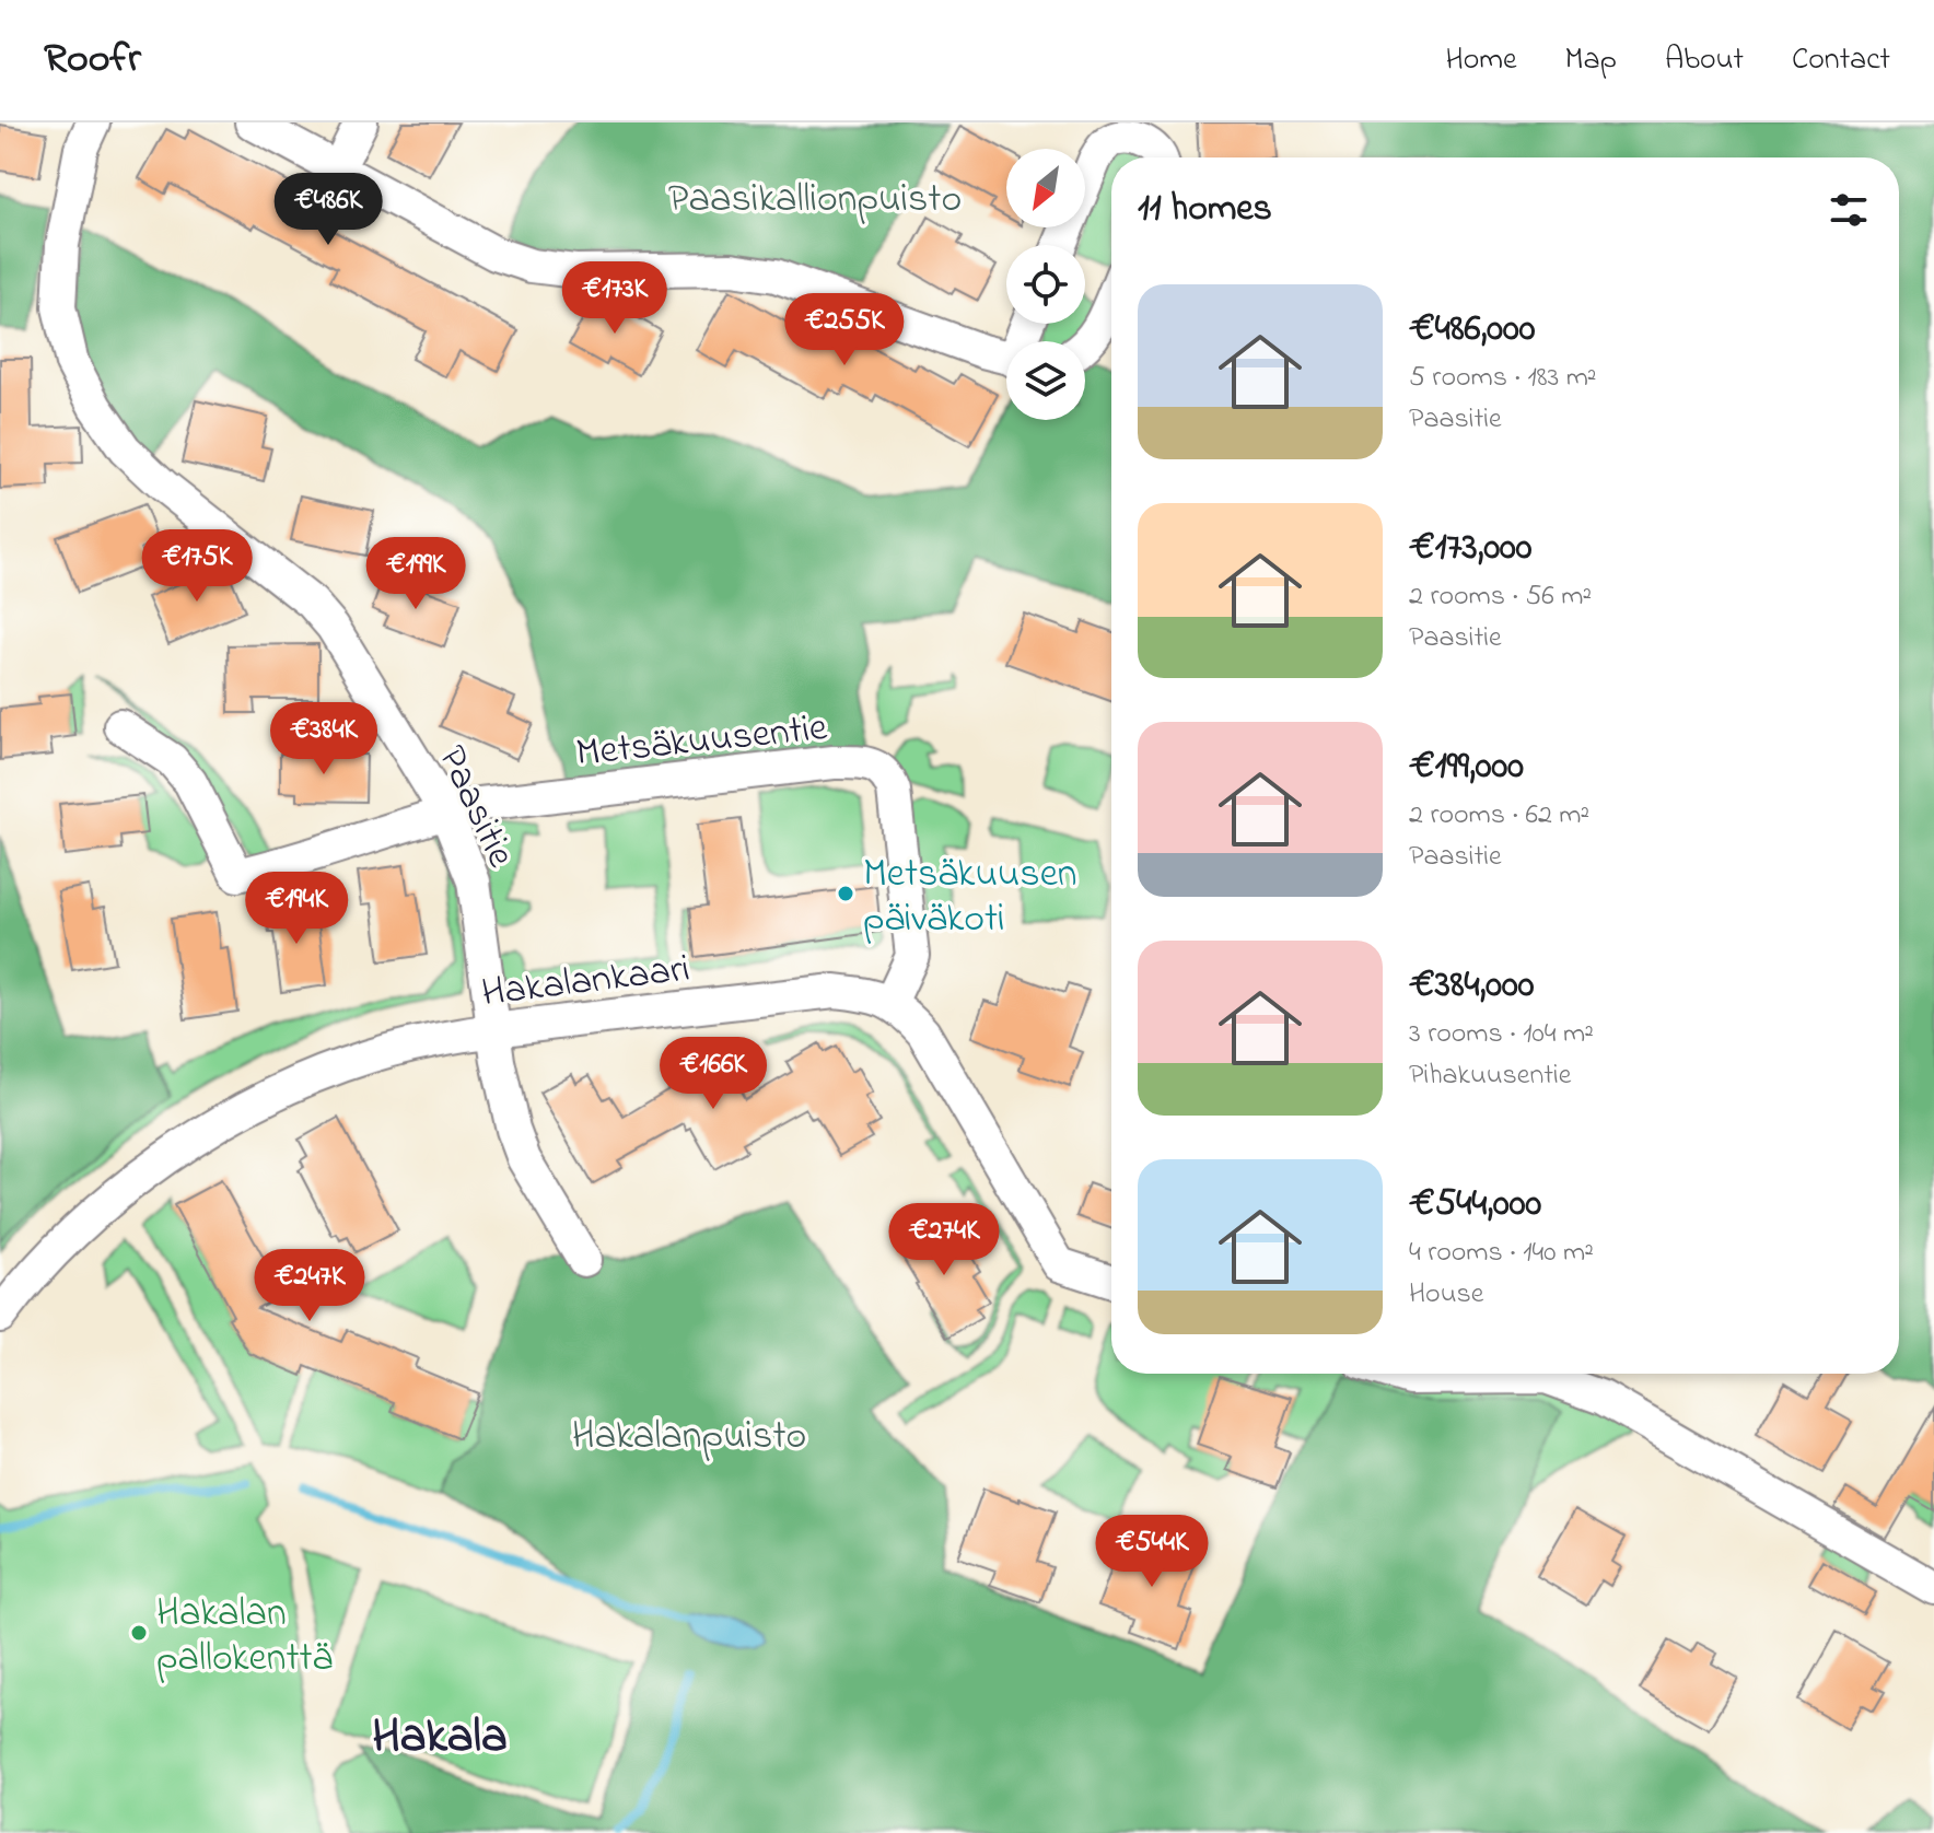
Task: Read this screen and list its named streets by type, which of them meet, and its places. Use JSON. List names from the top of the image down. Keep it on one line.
{"streets":{"street":["Metsäkuusentie","Paasitie","Hakalankaari"]},"crossings":[["Metsäkuusentie","Paasitie"],["Metsäkuusentie","Hakalankaari"],["Paasitie","Hakalankaari"]],"districts":["Hakala"],"parks":["Paasikallionpuisto","Hakalanpuisto"],"places":["Metsäkuusen päiväkoti","Hakalan pallokenttä"],"north":"bottom left","page":{"header":"Roofr","nav":["Home","Map","About","Contact"],"heading":"11 homes","price":["€486K","€173K","€255K","€175K","€199K","€384K","€194K","€166K","€274K","€247K","€544K"],"list":[{"name":"€486,000","note":"5 rooms · 183 m² · Paasitie"},{"name":"€173,000","note":"2 rooms · 56 m² · Paasitie"},{"name":"€199,000","note":"2 rooms · 62 m² · Paasitie"},{"name":"€384,000","note":"3 rooms · 104 m² · Pihakuusentie"},{"name":"€544,000","note":"4 rooms · 140 m² · House"}]}}
